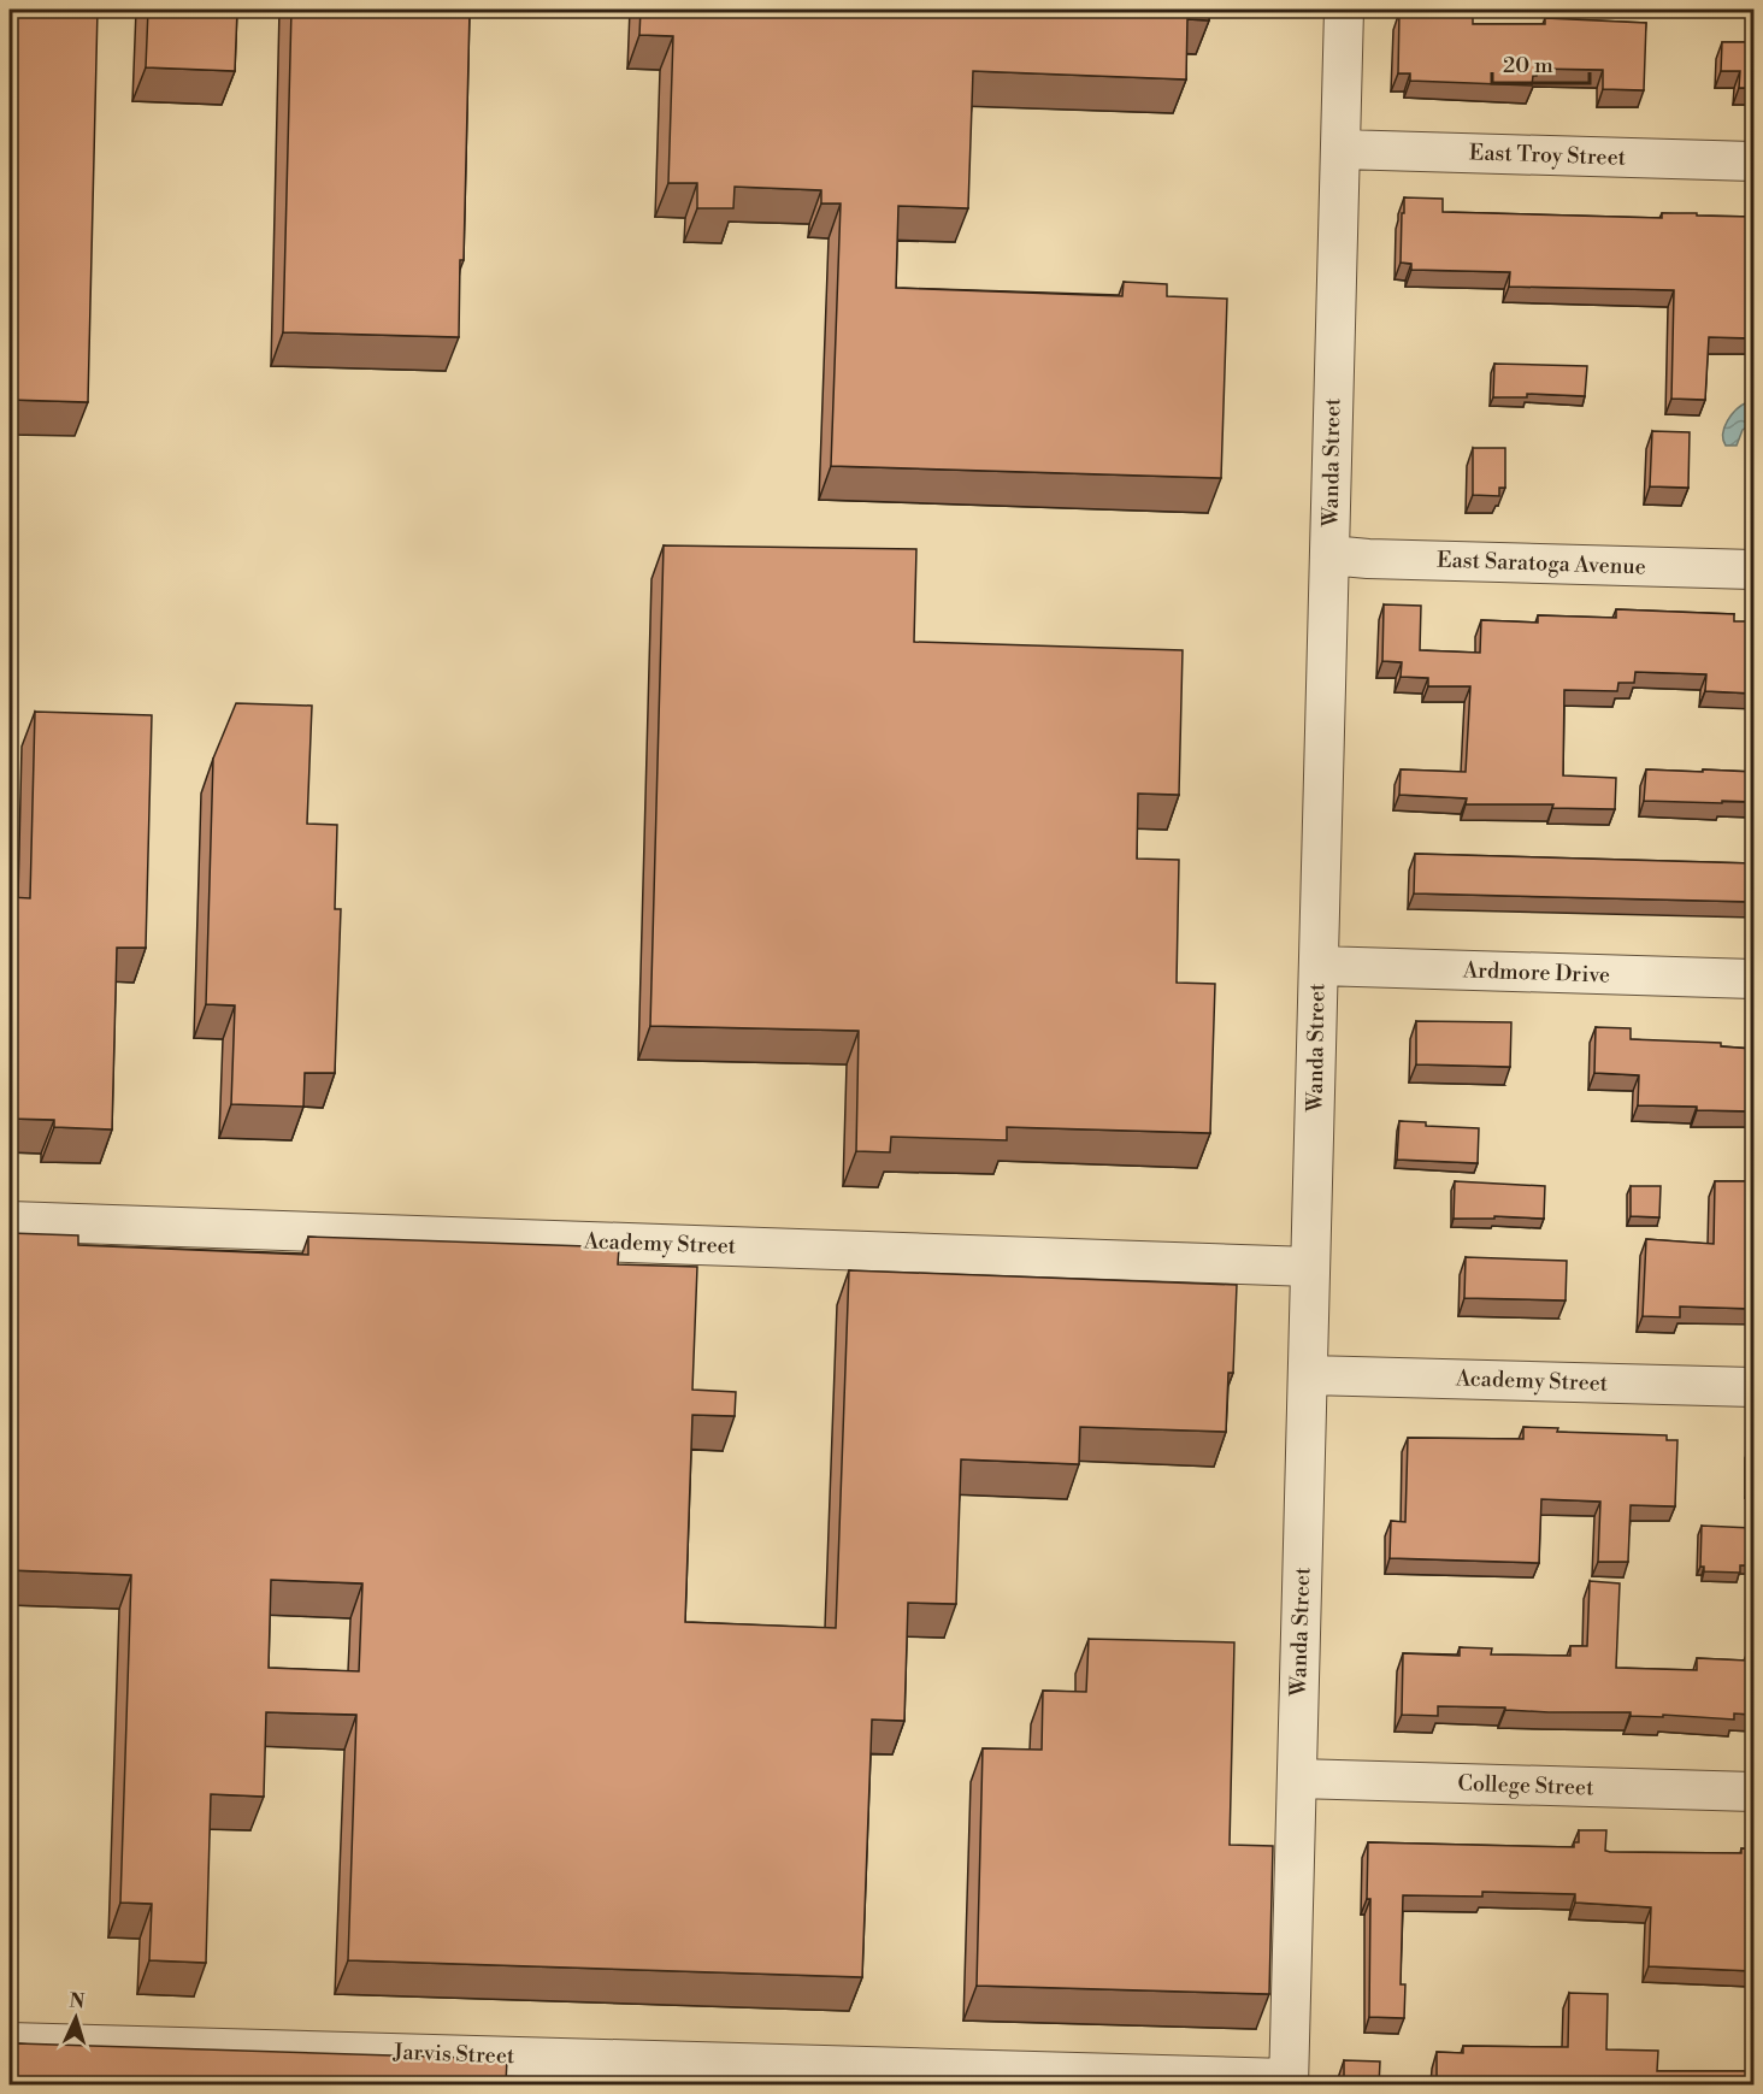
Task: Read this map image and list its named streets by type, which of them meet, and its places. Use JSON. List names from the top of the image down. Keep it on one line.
{"streets":{"street":["East Troy Street","Wanda Street","East Saratoga Avenue","Ardmore Drive","Academy Street","College Street","Jarvis Street"]},"crossings":[["East Troy Street","Wanda Street"],["Wanda Street","East Saratoga Avenue"],["Wanda Street","Ardmore Drive"],["Wanda Street","Academy Street"],["Wanda Street","College Street"],["Wanda Street","Jarvis Street"]],"scale_bar":"20 m","north":"top"}
